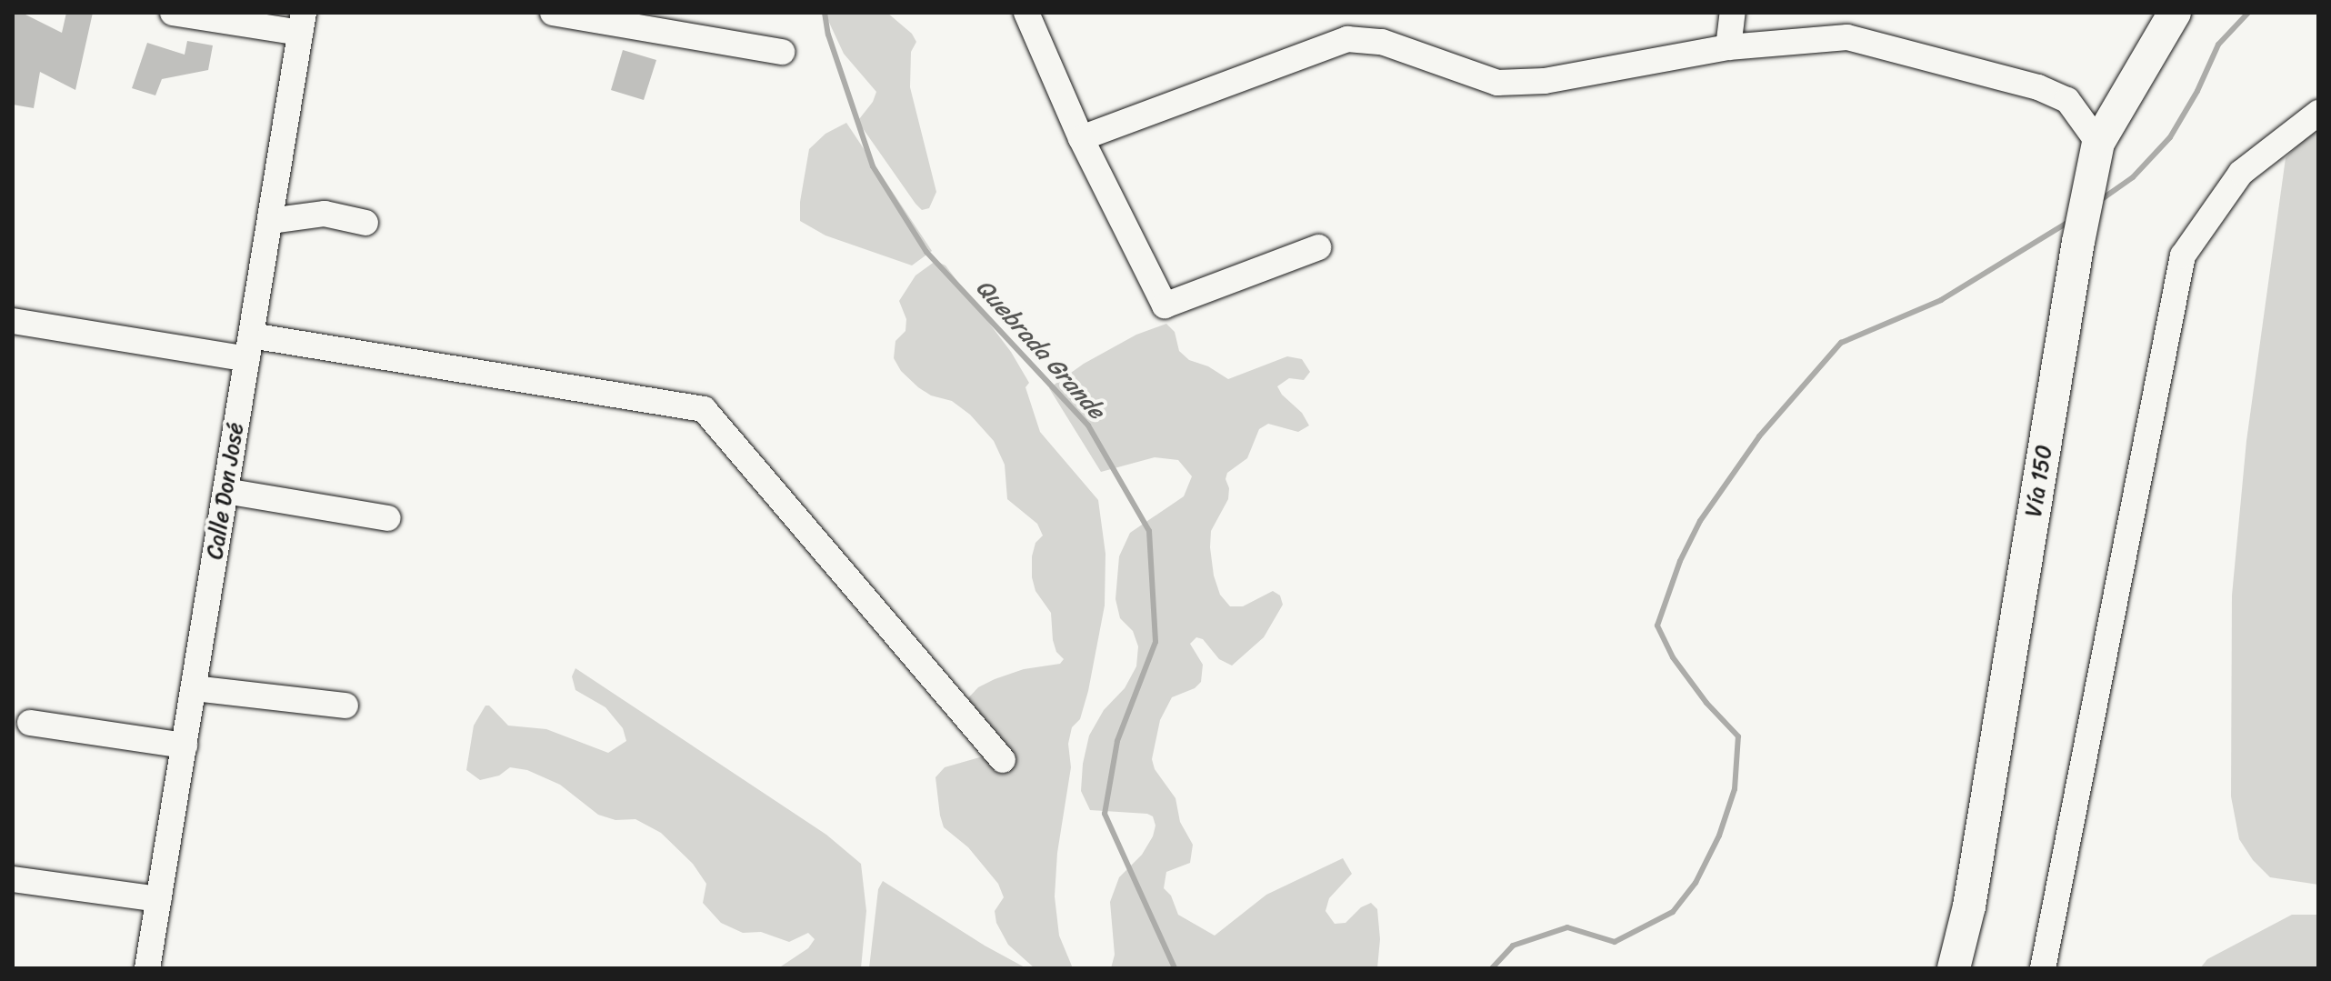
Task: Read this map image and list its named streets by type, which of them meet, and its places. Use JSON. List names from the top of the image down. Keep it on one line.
{"streets":{"main road":["Vía 150"],"street":["Calle Don José"]},"water":["Quebrada Grande"]}
